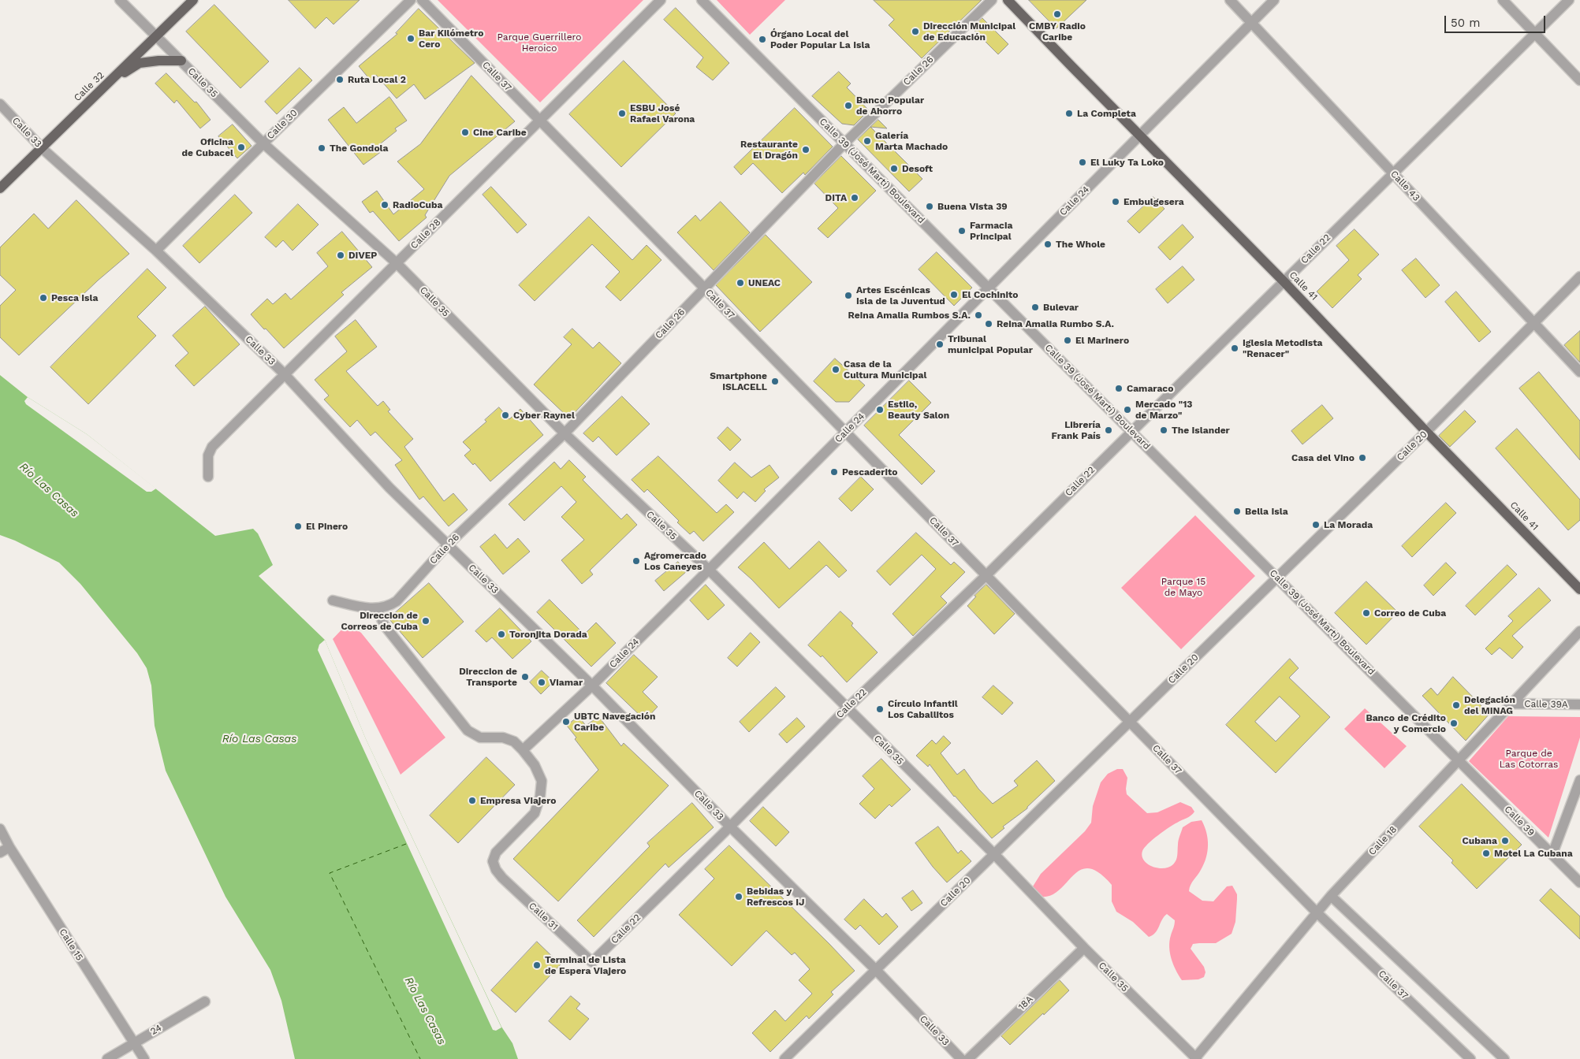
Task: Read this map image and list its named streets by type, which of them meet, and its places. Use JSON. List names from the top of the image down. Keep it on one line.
{"streets":{"main road":["Calle 32","Calle 41"],"street":["Calle 26","Calle 37","Calle 35","Calle 30","Calle 33","Calle 39 (José Martí) Boulevard","Calle 43","Calle 24","Calle 28","Calle 22","Calle 20","Calle 39A","Calle 39","Calle 18","Calle 31","Calle 15","18A","24"]},"crossings":[["Calle 26","Calle 37"],["Calle 26","Calle 35"],["Calle 26","Calle 33"],["Calle 26","Calle 39 (José Martí) Boulevard"],["Calle 37","Calle 24"],["Calle 37","Calle 28"],["Calle 37","Calle 22"],["Calle 37","Calle 20"],["Calle 37","Calle 18"],["Calle 35","Calle 32"],["Calle 35","Calle 30"],["Calle 35","Calle 24"],["Calle 35","Calle 28"],["Calle 35","Calle 22"],["Calle 35","Calle 20"],["Calle 35","Calle 18"],["Calle 35","18A"],["Calle 32","Calle 33"],["Calle 30","Calle 33"],["Calle 33","Calle 24"],["Calle 33","Calle 28"],["Calle 33","Calle 22"],["Calle 33","Calle 20"],["Calle 39 (José Martí) Boulevard","Calle 24"],["Calle 39 (José Martí) Boulevard","Calle 22"],["Calle 39 (José Martí) Boulevard","Calle 20"],["Calle 39 (José Martí) Boulevard","Calle 39"],["Calle 39 (José Martí) Boulevard","Calle 18"],["Calle 43","Calle 24"],["Calle 43","Calle 22"],["Calle 43","Calle 20"],["Calle 24","Calle 41"],["Calle 24","Calle 31"],["Calle 22","Calle 41"],["Calle 22","Calle 31"],["Calle 41","Calle 20"],["Calle 39A","Calle 18"],["Calle 39","Calle 18"],["Calle 15","24"]],"water":["Río Las Casas"],"parks":["Parque Guerrillero Heroico","Parque 15 de Mayo","Parque de Las Cotorras"],"places":["CMBY Radio Caribe","Dirección Municipal de Educación","Bar Kilómetro Cero","Órgano Local del Poder Popular La Isla","Ruta Local 2","Banco Popular de Ahorro","ESBU José Rafael Varona","La Completa","Cine Caribe","Galería Marta Machado","Oficina de Cubacel","The Gondola","Restaurante El Dragón","El Luky Ta Loko","Desoft","DITA","Embulgesera","RadioCuba","Buena Vista 39","Farmacia Principal","The Whole","DIVEP","UNEAC","El Cochinito","Artes Escénicas Isla de la Juventud","Pesca Isla","Bulevar","Reina Amalia Rumbos S.A.","Reina Amalia Rumbo S.A.","El Marinero","Tribunal municipal Popular","Iglesia Metodista \"Renacer\"","Casa de la Cultura Municipal","Smartphone ISLACELL","Camaraco","Estilo, Beauty Salon","Mercado \"13 de Marzo\"","Cyber Raynel","Librería Frank País","The Islander","Casa del Vino","Pescaderito","Bella Isla","La Morada","El Pinero","Agromercado Los Caneyes","Correo de Cuba","Direccion de Correos de Cuba","Toronjita Dorada","Direccion de Transporte","Viamar","Delegación del MINAG","Círculo Infantil Los Caballitos","UBTC Navegación Caribe","Banco de Crédito y Comercio","Empresa Viajero","Cubana","Motel La Cubana","Bebidas y Refrescos IJ","Terminal de Lista de Espera Viajero"],"scale_bar":"50 m"}
